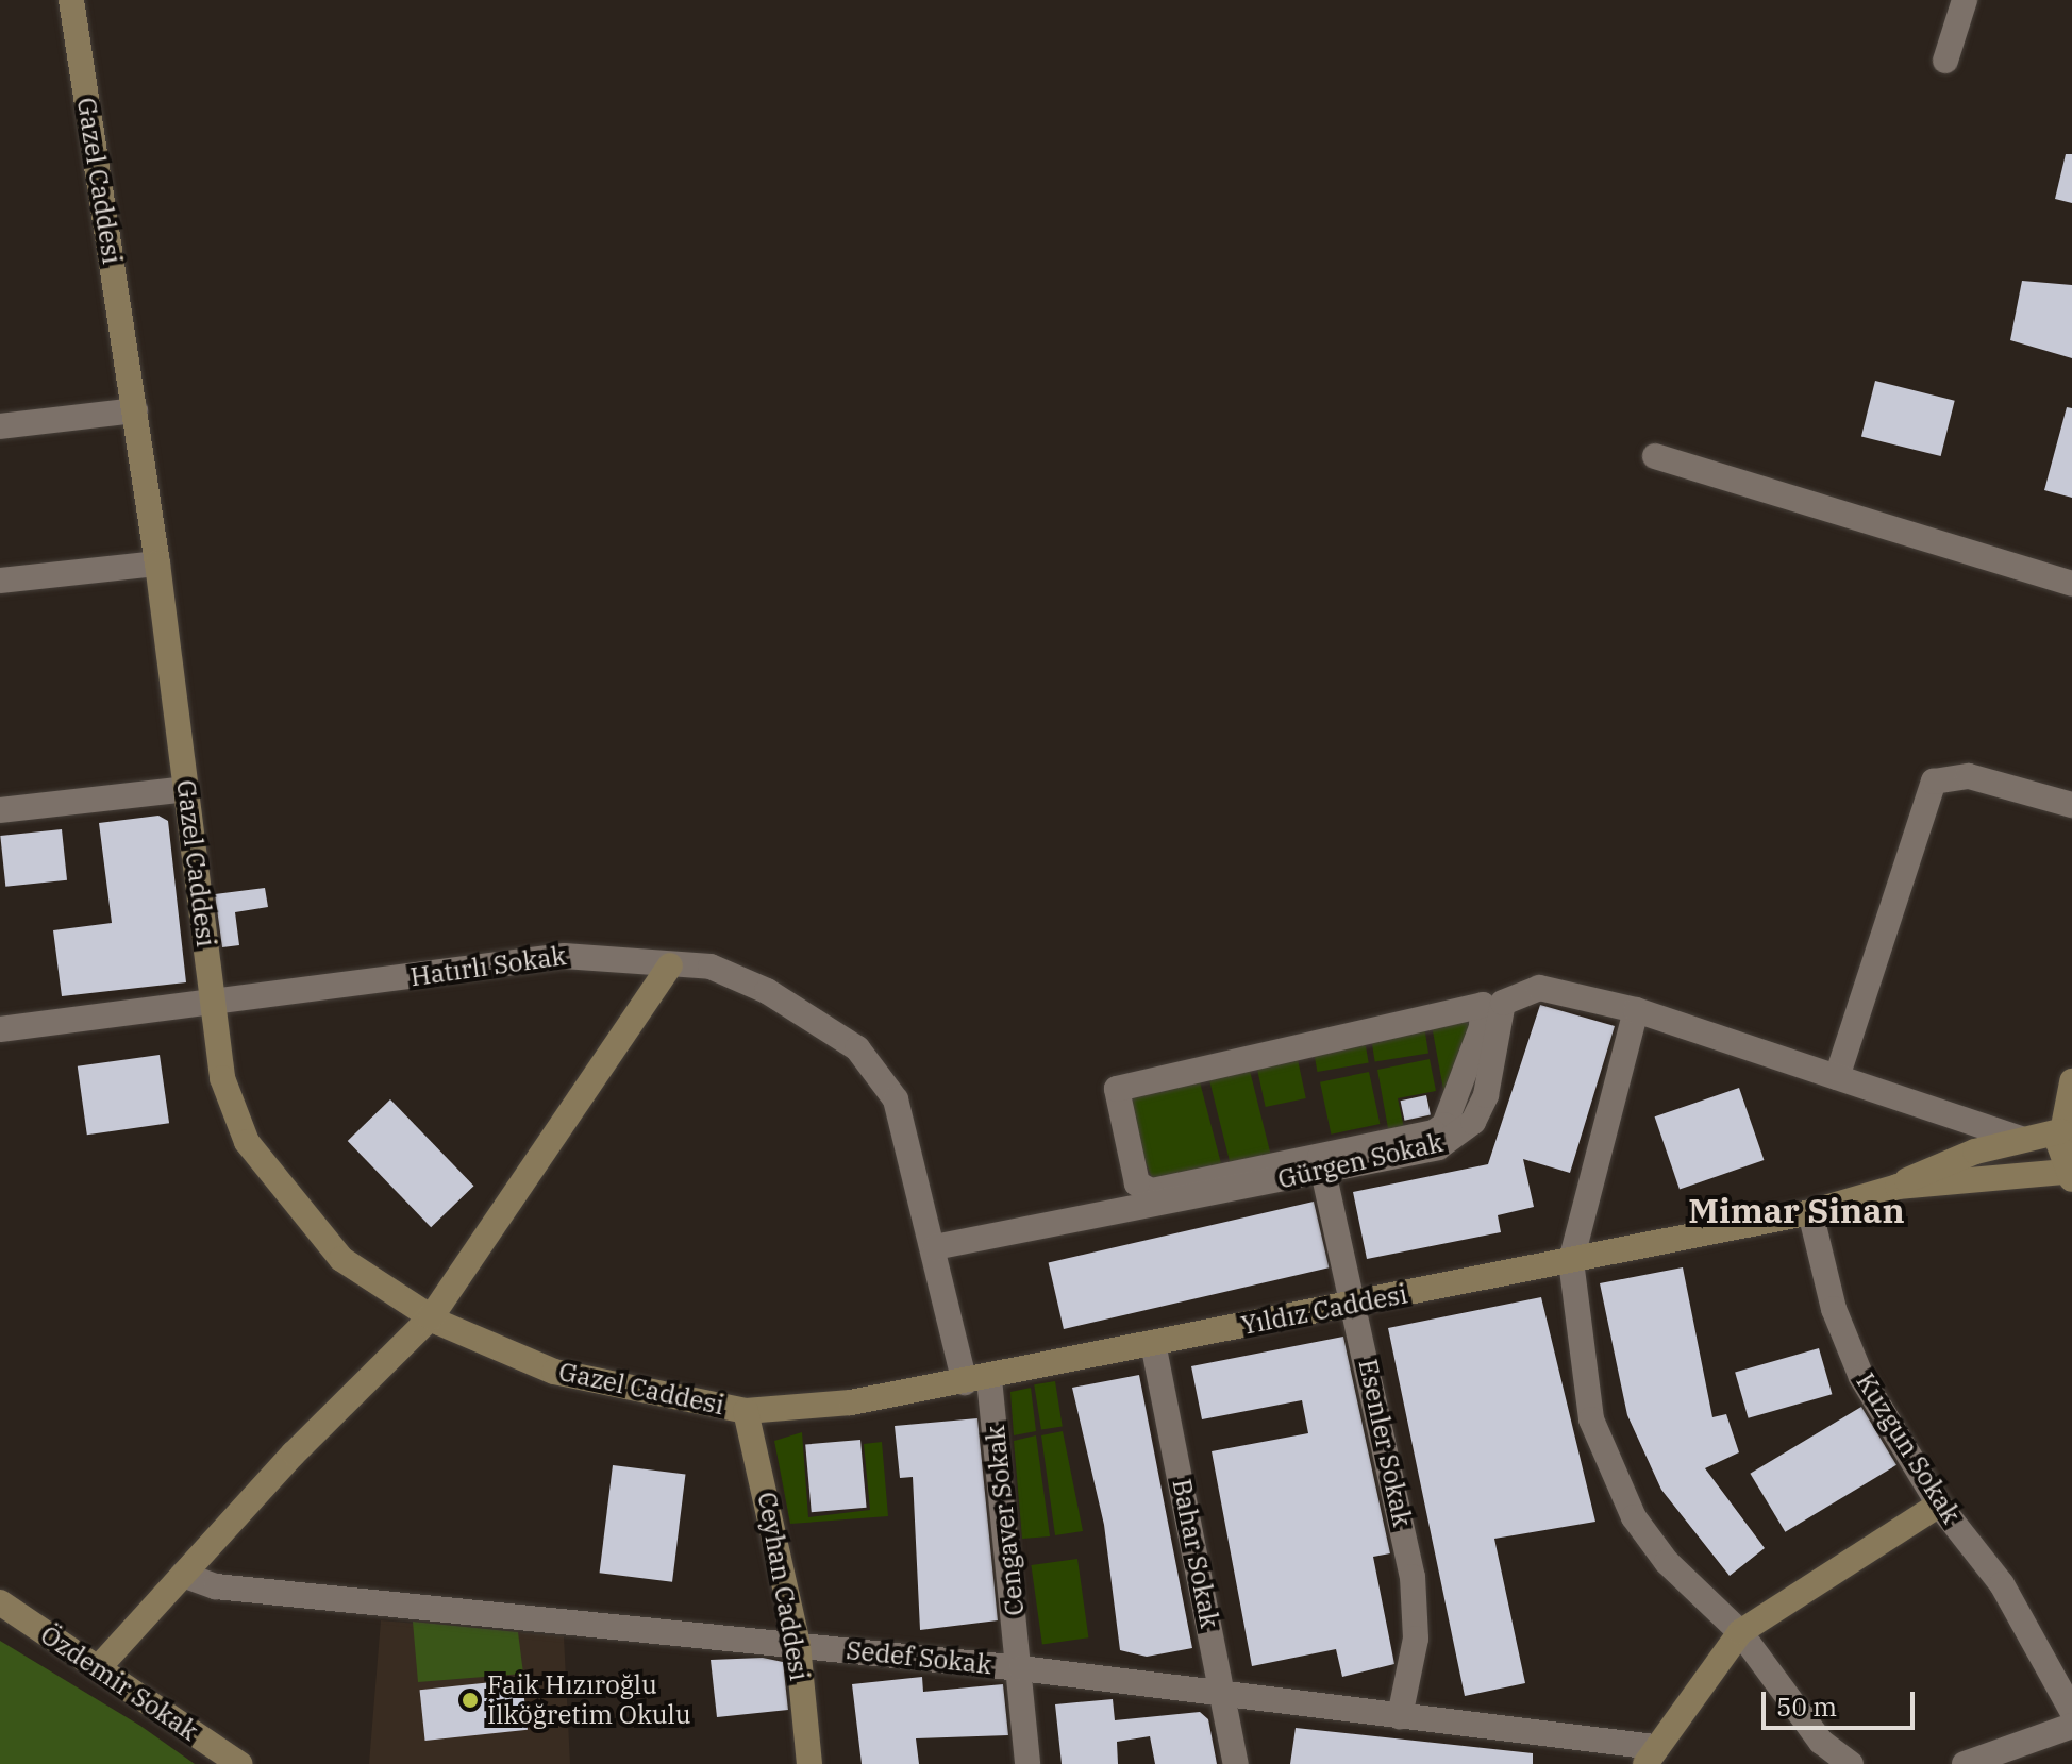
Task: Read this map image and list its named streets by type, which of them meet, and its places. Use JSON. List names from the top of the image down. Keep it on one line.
{"streets":{"street":["Gazel Caddesi","Hatırlı Sokak","Gürgen Sokak","Yıldız Caddesi","Esenler Sokak","Kuzgun Sokak","Cengaver Sokak","Bahar Sokak","Ceyhan Caddesi","Sedef Sokak","Özdemir Sokak"]},"crossings":[["Gazel Caddesi","Hatırlı Sokak"],["Gazel Caddesi","Yıldız Caddesi"],["Gazel Caddesi","Ceyhan Caddesi"],["Hatırlı Sokak","Gürgen Sokak"],["Hatırlı Sokak","Yıldız Caddesi"],["Hatırlı Sokak","Cengaver Sokak"],["Gürgen Sokak","Yıldız Caddesi"],["Gürgen Sokak","Esenler Sokak"],["Yıldız Caddesi","Esenler Sokak"],["Yıldız Caddesi","Kuzgun Sokak"],["Yıldız Caddesi","Cengaver Sokak"],["Yıldız Caddesi","Bahar Sokak"],["Yıldız Caddesi","Ceyhan Caddesi"],["Esenler Sokak","Sedef Sokak"],["Cengaver Sokak","Sedef Sokak"],["Bahar Sokak","Sedef Sokak"],["Ceyhan Caddesi","Sedef Sokak"]],"districts":["Mimar Sinan"],"places":["Faik Hızıroğlu İlköğretim Okulu"],"scale_bar":"50 m"}
